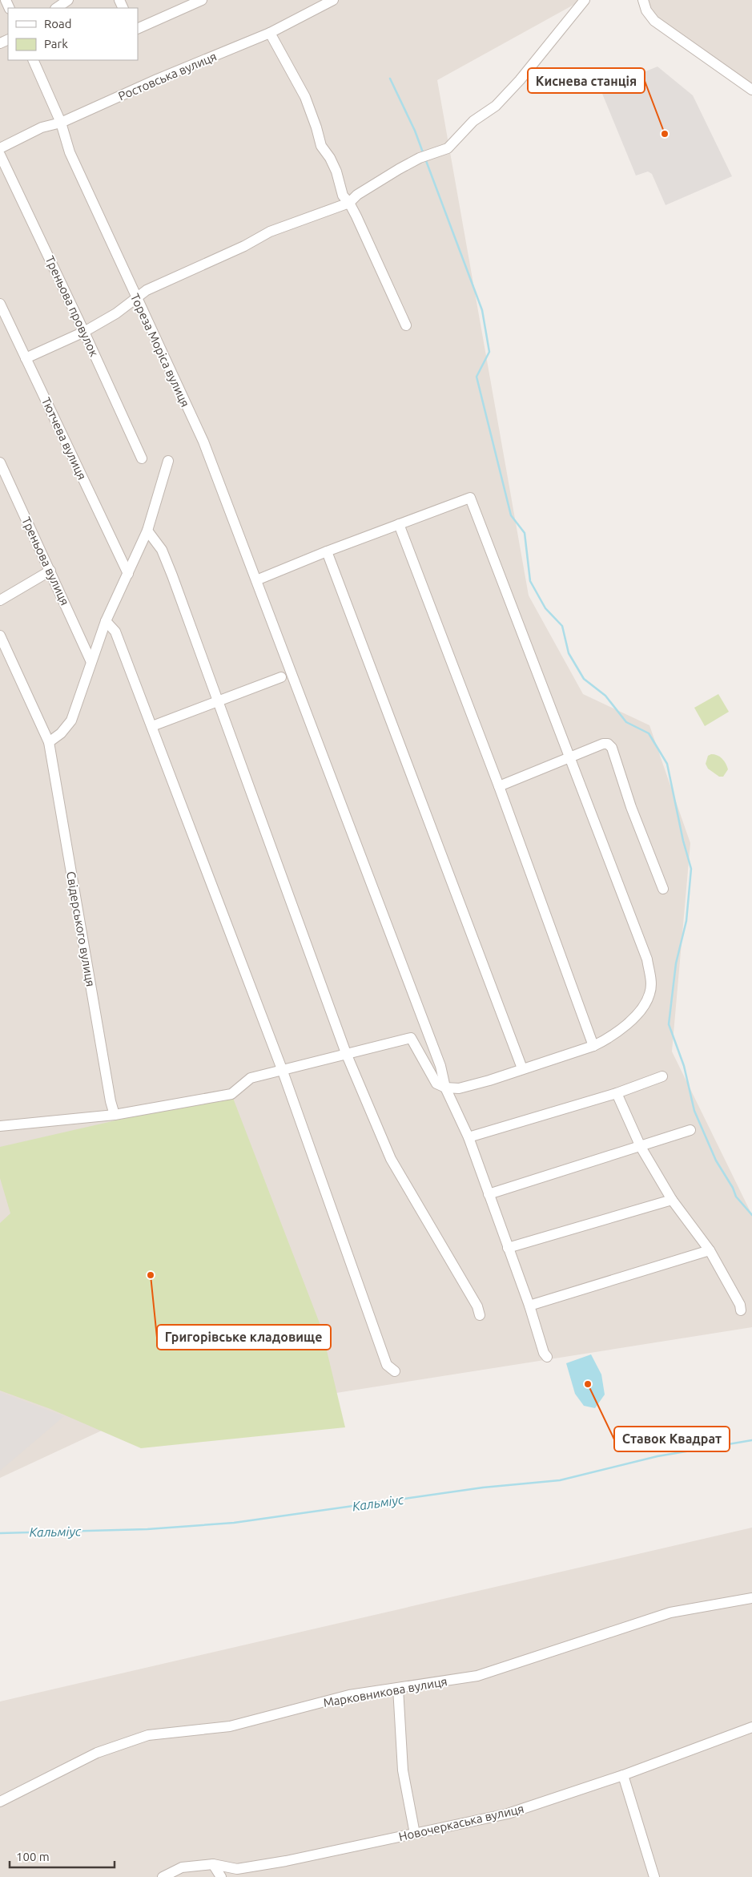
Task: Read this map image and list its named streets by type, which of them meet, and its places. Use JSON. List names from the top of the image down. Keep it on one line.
{"streets":{"street":["Ростовська вулиця","Треньова провулок","Тореза Моріса вулиця","Тютчева вулиця","Треньова вулиця","Свiдерського вулиця","Марковникова вулиця","Новочеркаська вулиця"]},"crossings":[["Ростовська вулиця","Тореза Моріса вулиця"]],"water":["Кальміус"],"places":["Киснева станція","Григорівське кладовище","Ставок Квадрат"],"legend":["Road","Park"],"scale_bar":"100 m"}
